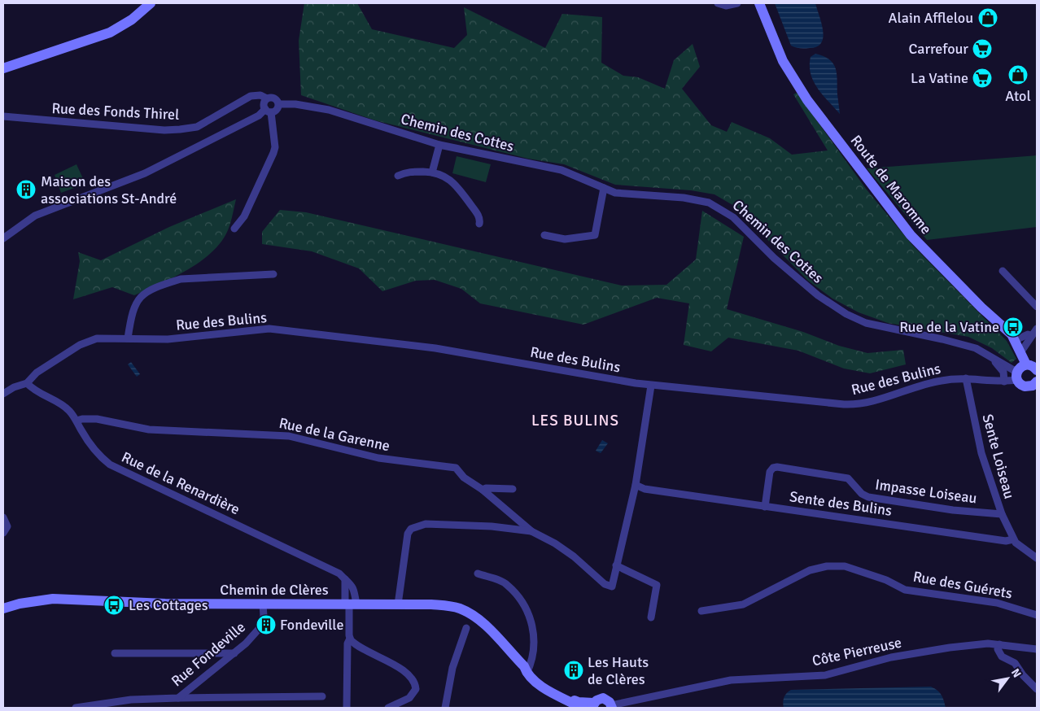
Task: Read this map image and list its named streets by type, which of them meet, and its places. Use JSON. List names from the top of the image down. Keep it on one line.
{"streets":{"street":["Rue des Fonds Thirel","Chemin des Cottes","Route de Maromme","Rue des Bulins","Rue de la Garenne","Sente Loiseau","Rue de la Renardière","Impasse Loiseau","Sente des Bulins","Rue des Guérets","Chemin de Clères","Côte Pierreuse","Rue Fondeville"]},"crossings":[["Rue des Fonds Thirel","Chemin des Cottes"],["Chemin des Cottes","Rue des Bulins"],["Rue des Bulins","Sente Loiseau"],["Rue des Bulins","Rue de la Renardière"],["Rue de la Garenne","Rue de la Renardière"],["Sente Loiseau","Impasse Loiseau"],["Sente Loiseau","Sente des Bulins"],["Rue de la Renardière","Chemin de Clères"],["Impasse Loiseau","Sente des Bulins"],["Chemin de Clères","Côte Pierreuse"],["Chemin de Clères","Rue Fondeville"]],"districts":["LES BULINS"],"places":{"shop":["Alain Afflelou","Atol"],"supermarket":["Carrefour","La Vatine"],"building":["Maison des associations St-André","Fondeville","Les Hauts de Clères"],"bus stop":["Rue de la Vatine","Les Cottages"]},"north":"top right"}
